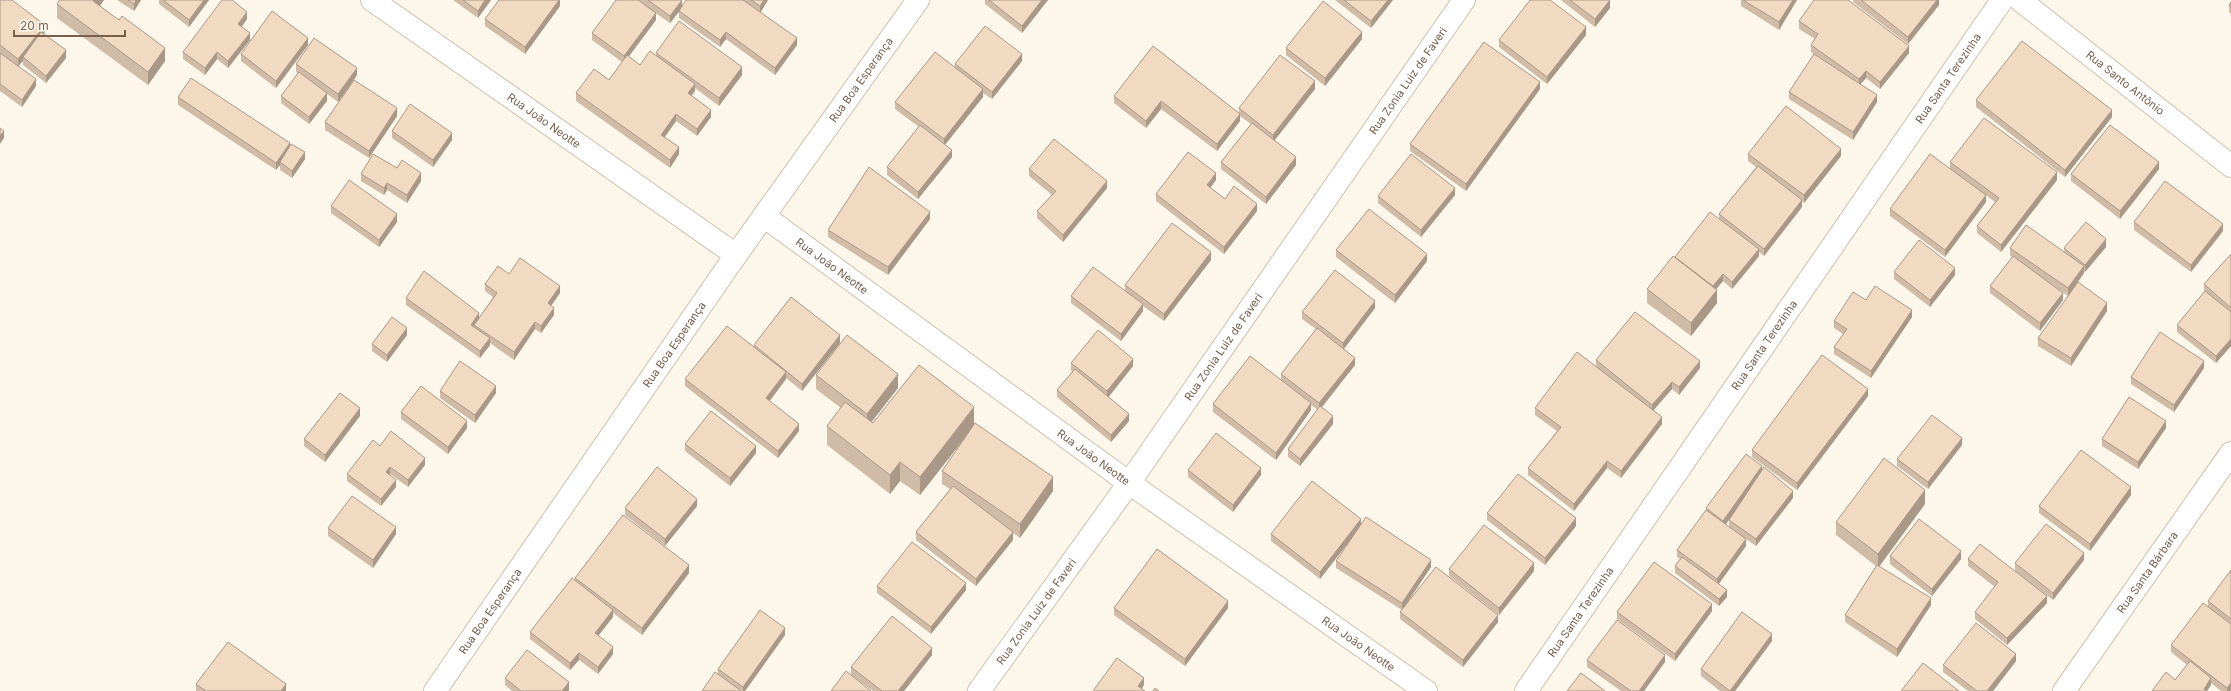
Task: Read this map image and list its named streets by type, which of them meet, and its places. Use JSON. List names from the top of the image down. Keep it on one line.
{"streets":{"street":["Rua Santa Terezinha","Rua Boa Esperança","Rua Zonia Luiz de Faveri","Rua Santo Antônio","Rua João Neotte","Rua Santa Bárbara"]},"crossings":[["Rua Boa Esperança","Rua João Neotte"],["Rua Zonia Luiz de Faveri","Rua João Neotte"]],"scale_bar":"20 m"}
